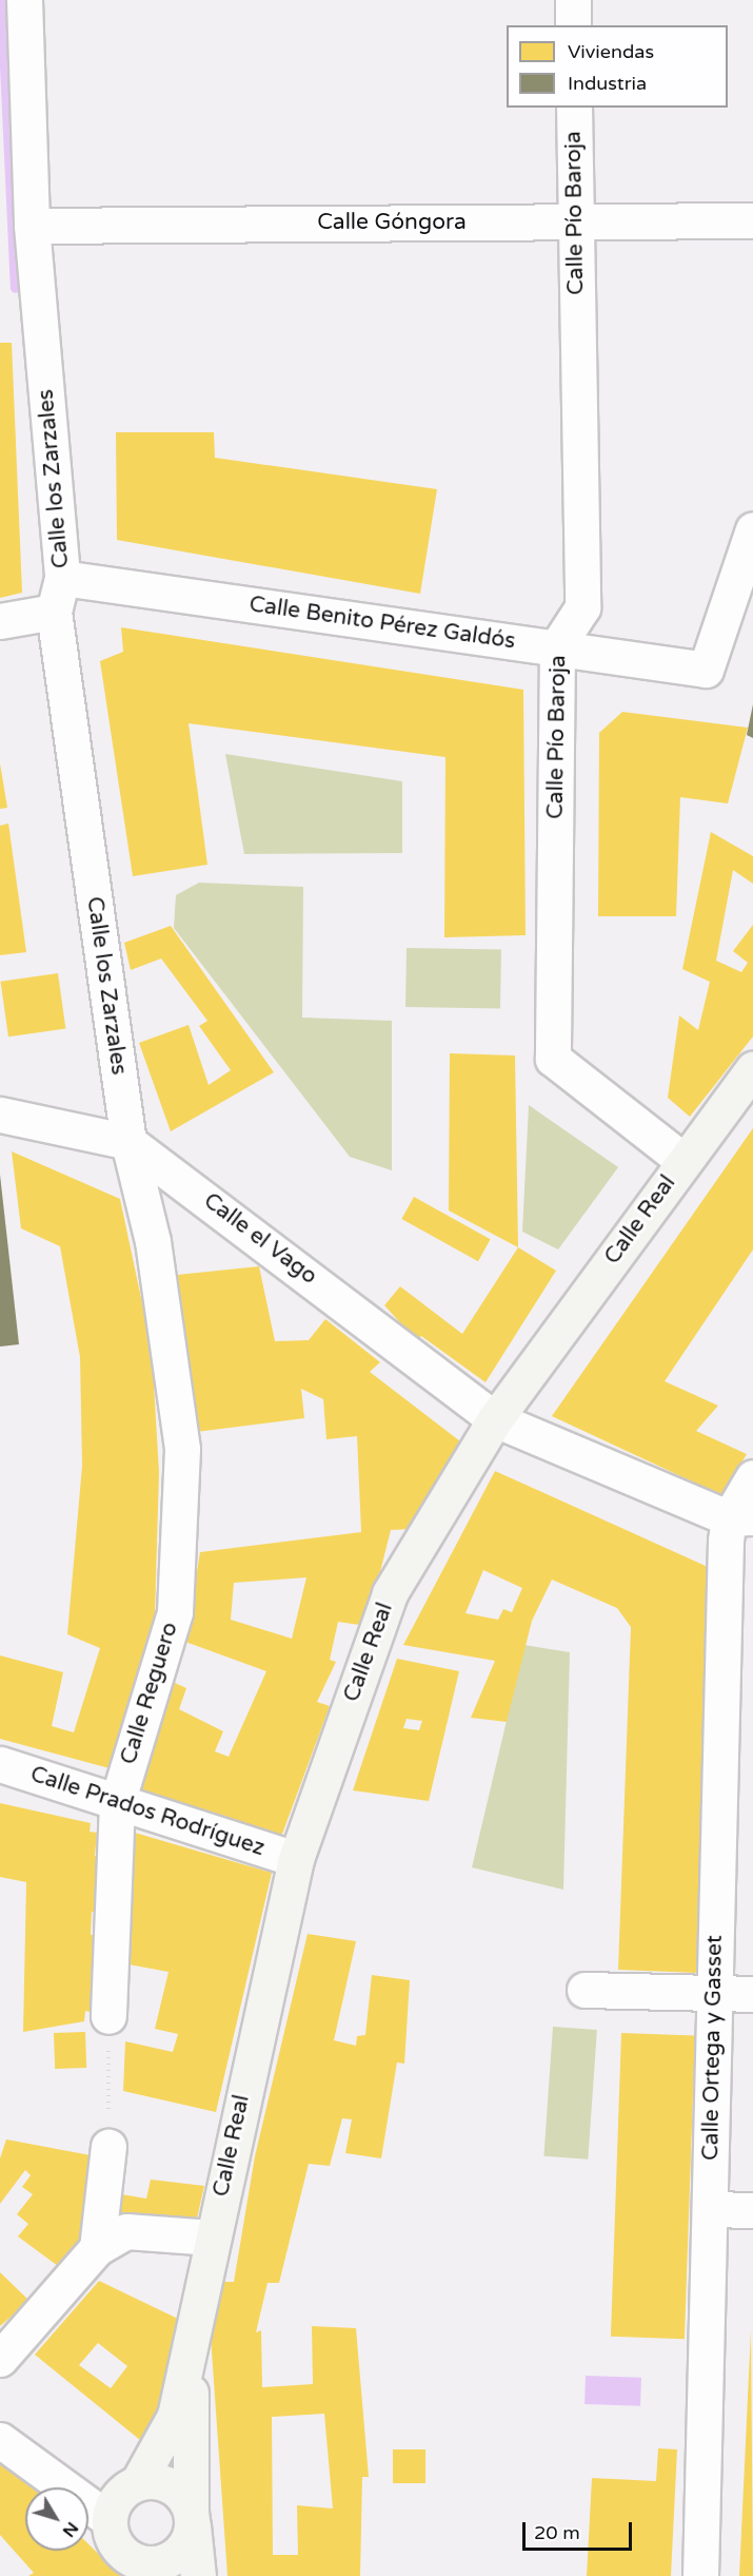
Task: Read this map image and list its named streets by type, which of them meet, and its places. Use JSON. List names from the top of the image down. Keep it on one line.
{"streets":{"street":["Calle Pío Baroja","Calle Góngora","Calle los Zarzales","Calle Benito Pérez Galdós","Calle Real","Calle el Vago","Calle Reguero","Calle Prados Rodríguez","Calle Ortega y Gasset"]},"crossings":[["Calle Pío Baroja","Calle Góngora"],["Calle Pío Baroja","Calle Benito Pérez Galdós"],["Calle Pío Baroja","Calle Real"],["Calle Góngora","Calle los Zarzales"],["Calle los Zarzales","Calle Benito Pérez Galdós"],["Calle los Zarzales","Calle el Vago"],["Calle los Zarzales","Calle Reguero"],["Calle Real","Calle el Vago"],["Calle Real","Calle Prados Rodríguez"],["Calle el Vago","Calle Reguero"],["Calle el Vago","Calle Ortega y Gasset"],["Calle Reguero","Calle Prados Rodríguez"]],"legend":["Viviendas","Industria"],"scale_bar":"20 m","north":"bottom right"}
